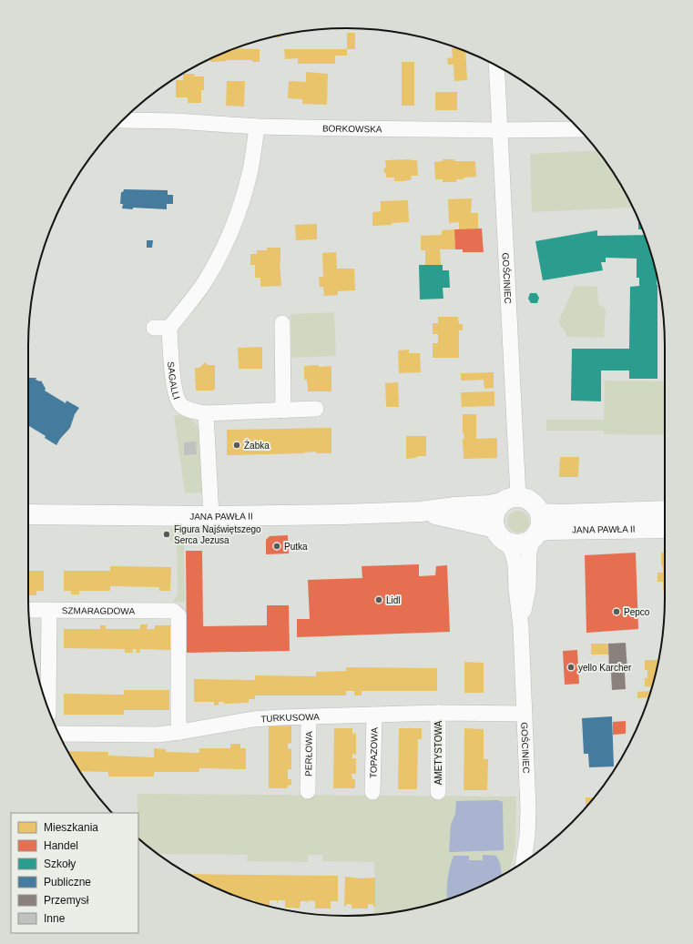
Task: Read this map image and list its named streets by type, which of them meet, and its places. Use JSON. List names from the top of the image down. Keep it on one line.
{"streets":{"street":["BORKOWSKA","GOŚCINIEC","SAGALLI","JANA PAWŁA II","SZMARAGDOWA","TURKUSOWA","TOPAZOWA","AMETYSTOWA","PERŁOWA"]},"crossings":[["BORKOWSKA","GOŚCINIEC"],["BORKOWSKA","SAGALLI"],["GOŚCINIEC","JANA PAWŁA II"],["GOŚCINIEC","TURKUSOWA"],["SZMARAGDOWA","TURKUSOWA"],["TURKUSOWA","TOPAZOWA"],["TURKUSOWA","AMETYSTOWA"],["TURKUSOWA","PERŁOWA"]],"places":["Żabka","Figura Najświętszego Serca Jezusa","Putka","Lidl","Pepco","yello Karcher"],"legend":["Mieszkania","Handel","Szkoły","Publiczne","Przemysł","Inne"]}
